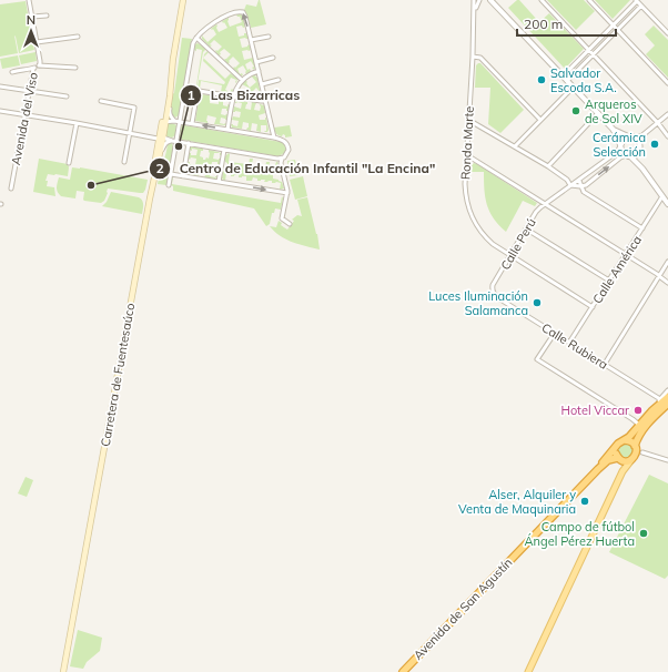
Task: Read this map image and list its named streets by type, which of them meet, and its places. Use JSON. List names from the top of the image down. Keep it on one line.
{"streets":{"highway":["Avenida de San Agustín"],"main road":["Carretera de Fuentesaúco"],"street":["Avenida del Viso","Ronda Marte","Calle Perú","Calle América","Calle Rubiera"]},"crossings":[["Ronda Marte","Calle Perú"],["Ronda Marte","Calle América"],["Calle Perú","Calle Rubiera"],["Calle América","Calle Rubiera"]],"places":["Salvador Escoda S.A.","Arqueros de Sol XIV","Cerámica Selección","Las Bizarricas","Centro de Educación Infantil \"La Encina\"","Luces Iluminación Salamanca","Hotel Viccar","Alser, Alquiler y Venta de Maquinaria","Campo de fútbol Ángel Pérez Huerta"],"scale_bar":"200 m","north":"top"}
